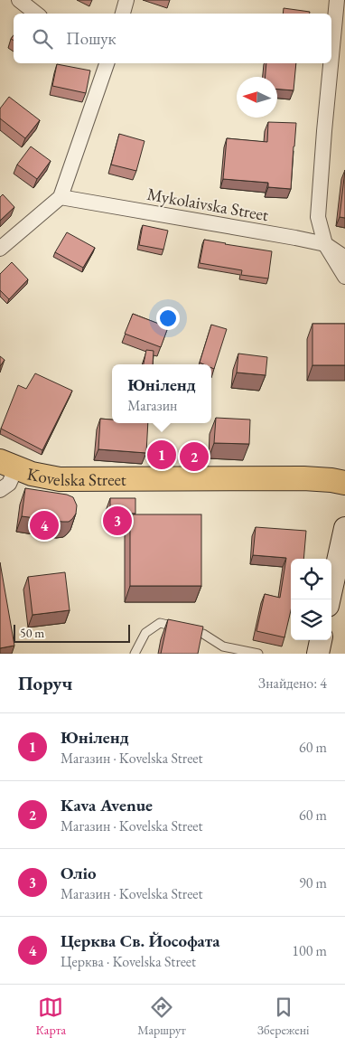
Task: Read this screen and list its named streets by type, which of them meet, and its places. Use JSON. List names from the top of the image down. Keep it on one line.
{"streets":{"main road":["Kovelska Street"],"street":["Mykolaivska Street"]},"scale_bar":"50 m","north":"left","page":{"search":"Пошук","popup":["Юніленд","Магазин"],"pins":["1","2","3","4"],"scale":"50 m","heading":["Поруч","Знайдено: 4"],"list":[{"mark":"1","name":"Юніленд","note":"Магазин · Kovelska Street","value":"60 m"},{"mark":"2","name":"Kava Avenue","note":"Магазин · Kovelska Street","value":"60 m"},{"mark":"3","name":"Оліо","note":"Магазин · Kovelska Street","value":"90 m"},{"mark":"4","name":"Церква Св. Йософата","note":"Церква · Kovelska Street","value":"100 m"}],"nav":["Карта","Маршрут","Збережені"]}}
